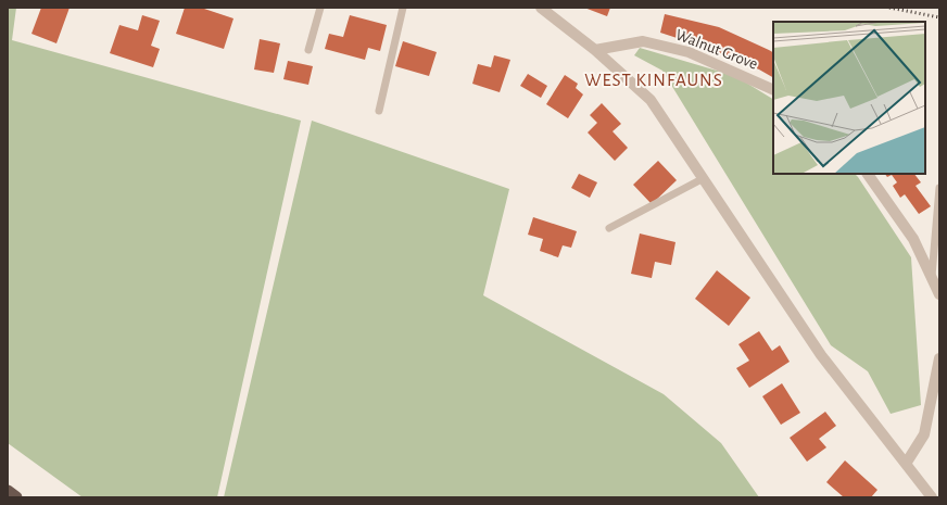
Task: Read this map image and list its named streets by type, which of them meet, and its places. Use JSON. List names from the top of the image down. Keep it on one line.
{"streets":{"street":["Walnut Grove"]},"districts":["WEST KINFAUNS"]}
